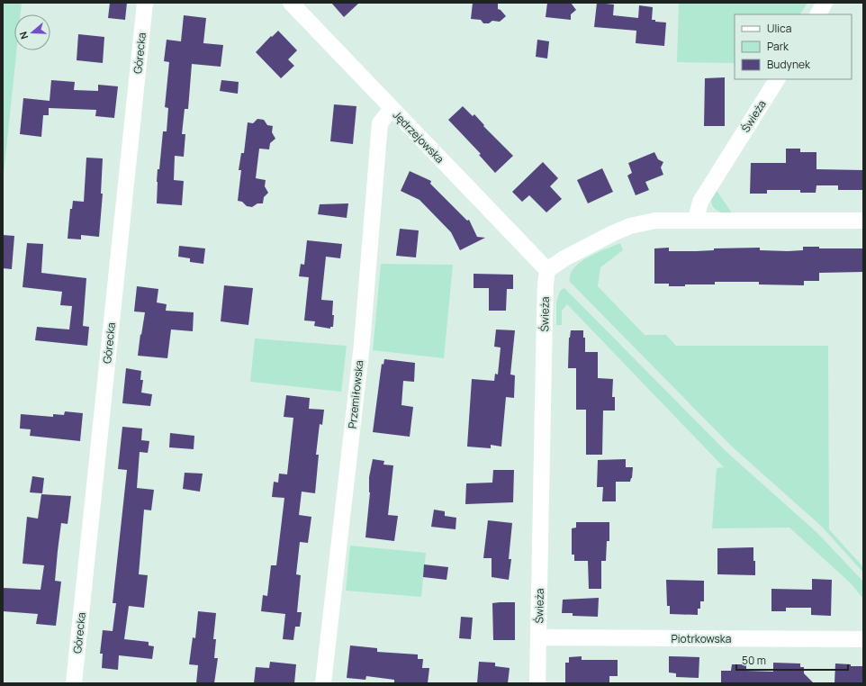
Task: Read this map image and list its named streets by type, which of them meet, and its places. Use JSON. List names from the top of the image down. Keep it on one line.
{"streets":{"street":["Górecka","Świeża","Jędrzejowska","Przemiłowska","Piotrkowska"]},"crossings":[["Świeża","Jędrzejowska"],["Świeża","Piotrkowska"],["Jędrzejowska","Przemiłowska"]],"legend":["Ulica","Park","Budynek"],"scale_bar":"50 m","north":"left"}
